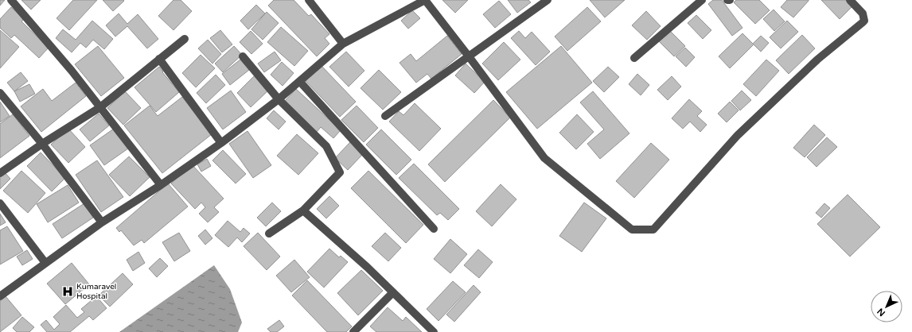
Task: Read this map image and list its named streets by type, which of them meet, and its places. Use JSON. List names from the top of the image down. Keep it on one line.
{"places":{"hospital":["Kumaravel Hospital"]},"north":"bottom left"}
